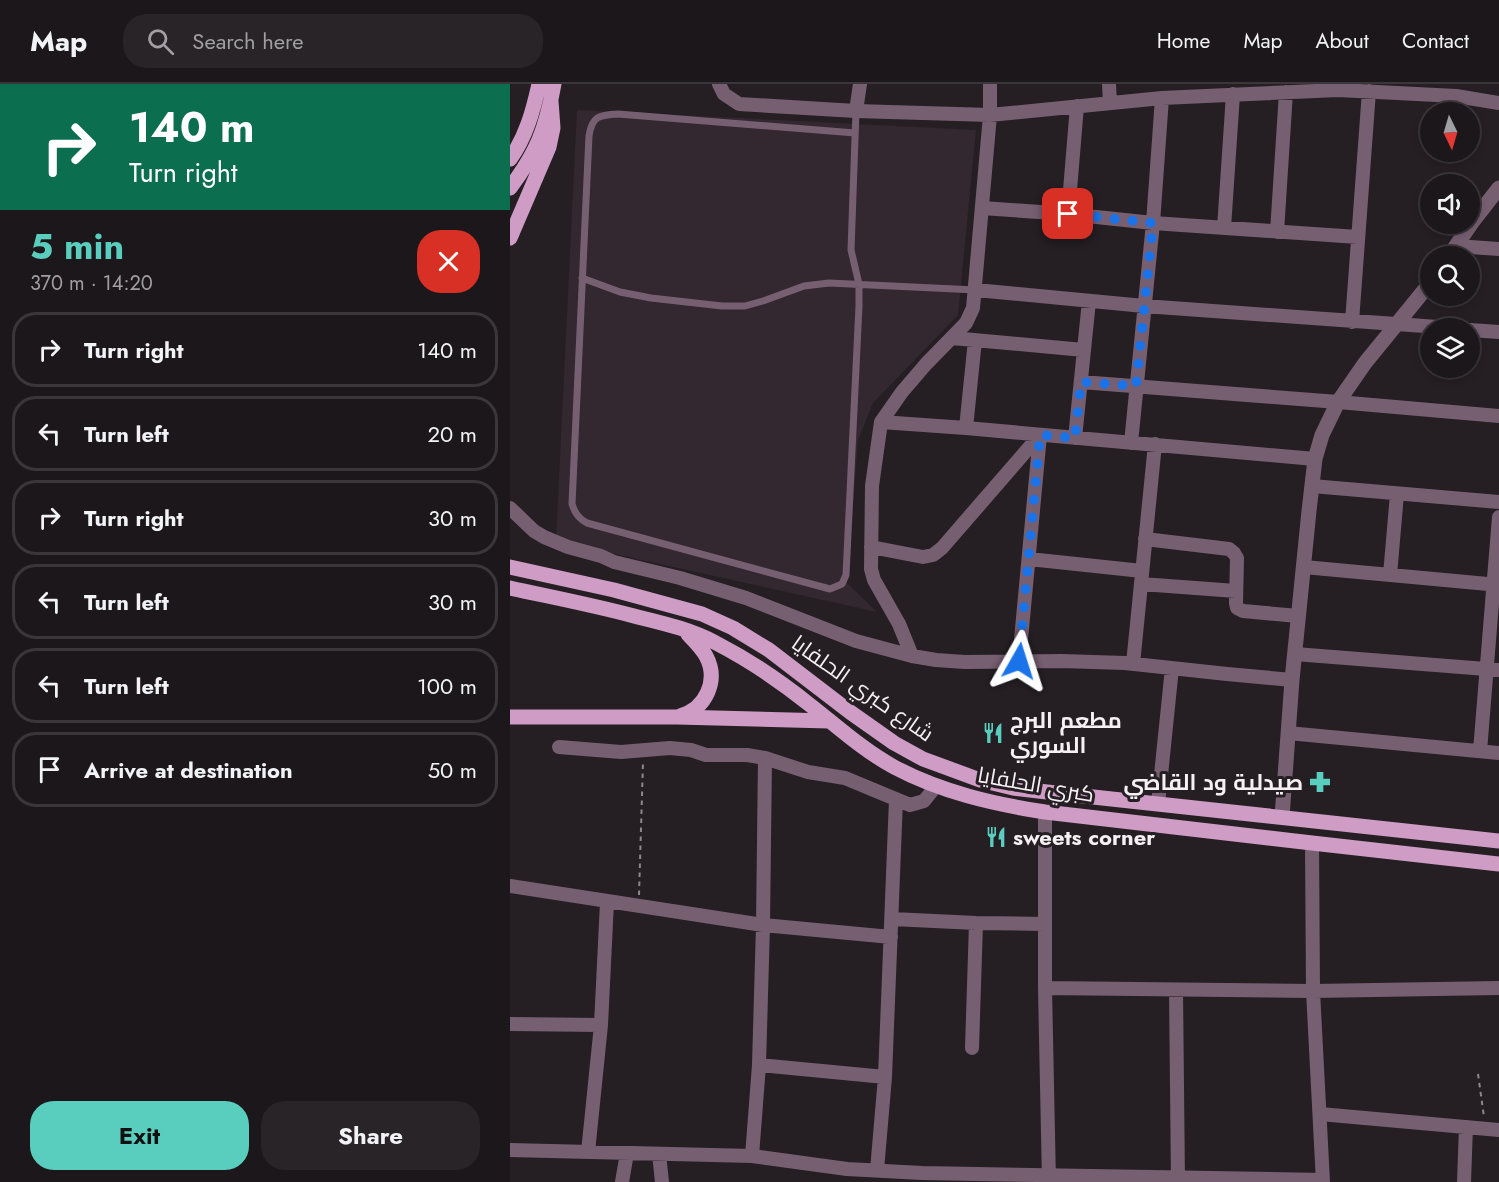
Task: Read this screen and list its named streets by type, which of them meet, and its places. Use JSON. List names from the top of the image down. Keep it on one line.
{"streets":{"main road":["شارع كبري الحلفايا","كبري الحلفايا"]},"places":{"restaurant":["مطعم البرج السوري","sweets corner"],"pharmacy":["صيدلية ود القاضي"]},"north":"bottom","page":{"header":"Map","search":"Search here","nav":["Home","Map","About","Contact"],"turn":["140 m","Turn right"],"heading":["5 min","370 m · 14:20"],"list":[{"name":"Turn right","value":"140 m"},{"name":"Turn left","value":"20 m"},{"name":"Turn right","value":"30 m"},{"name":"Turn left","value":"30 m"},{"name":"Turn left","value":"100 m"},{"name":"Arrive at destination","value":"50 m"}],"buttons":["Exit","Share"]}}
